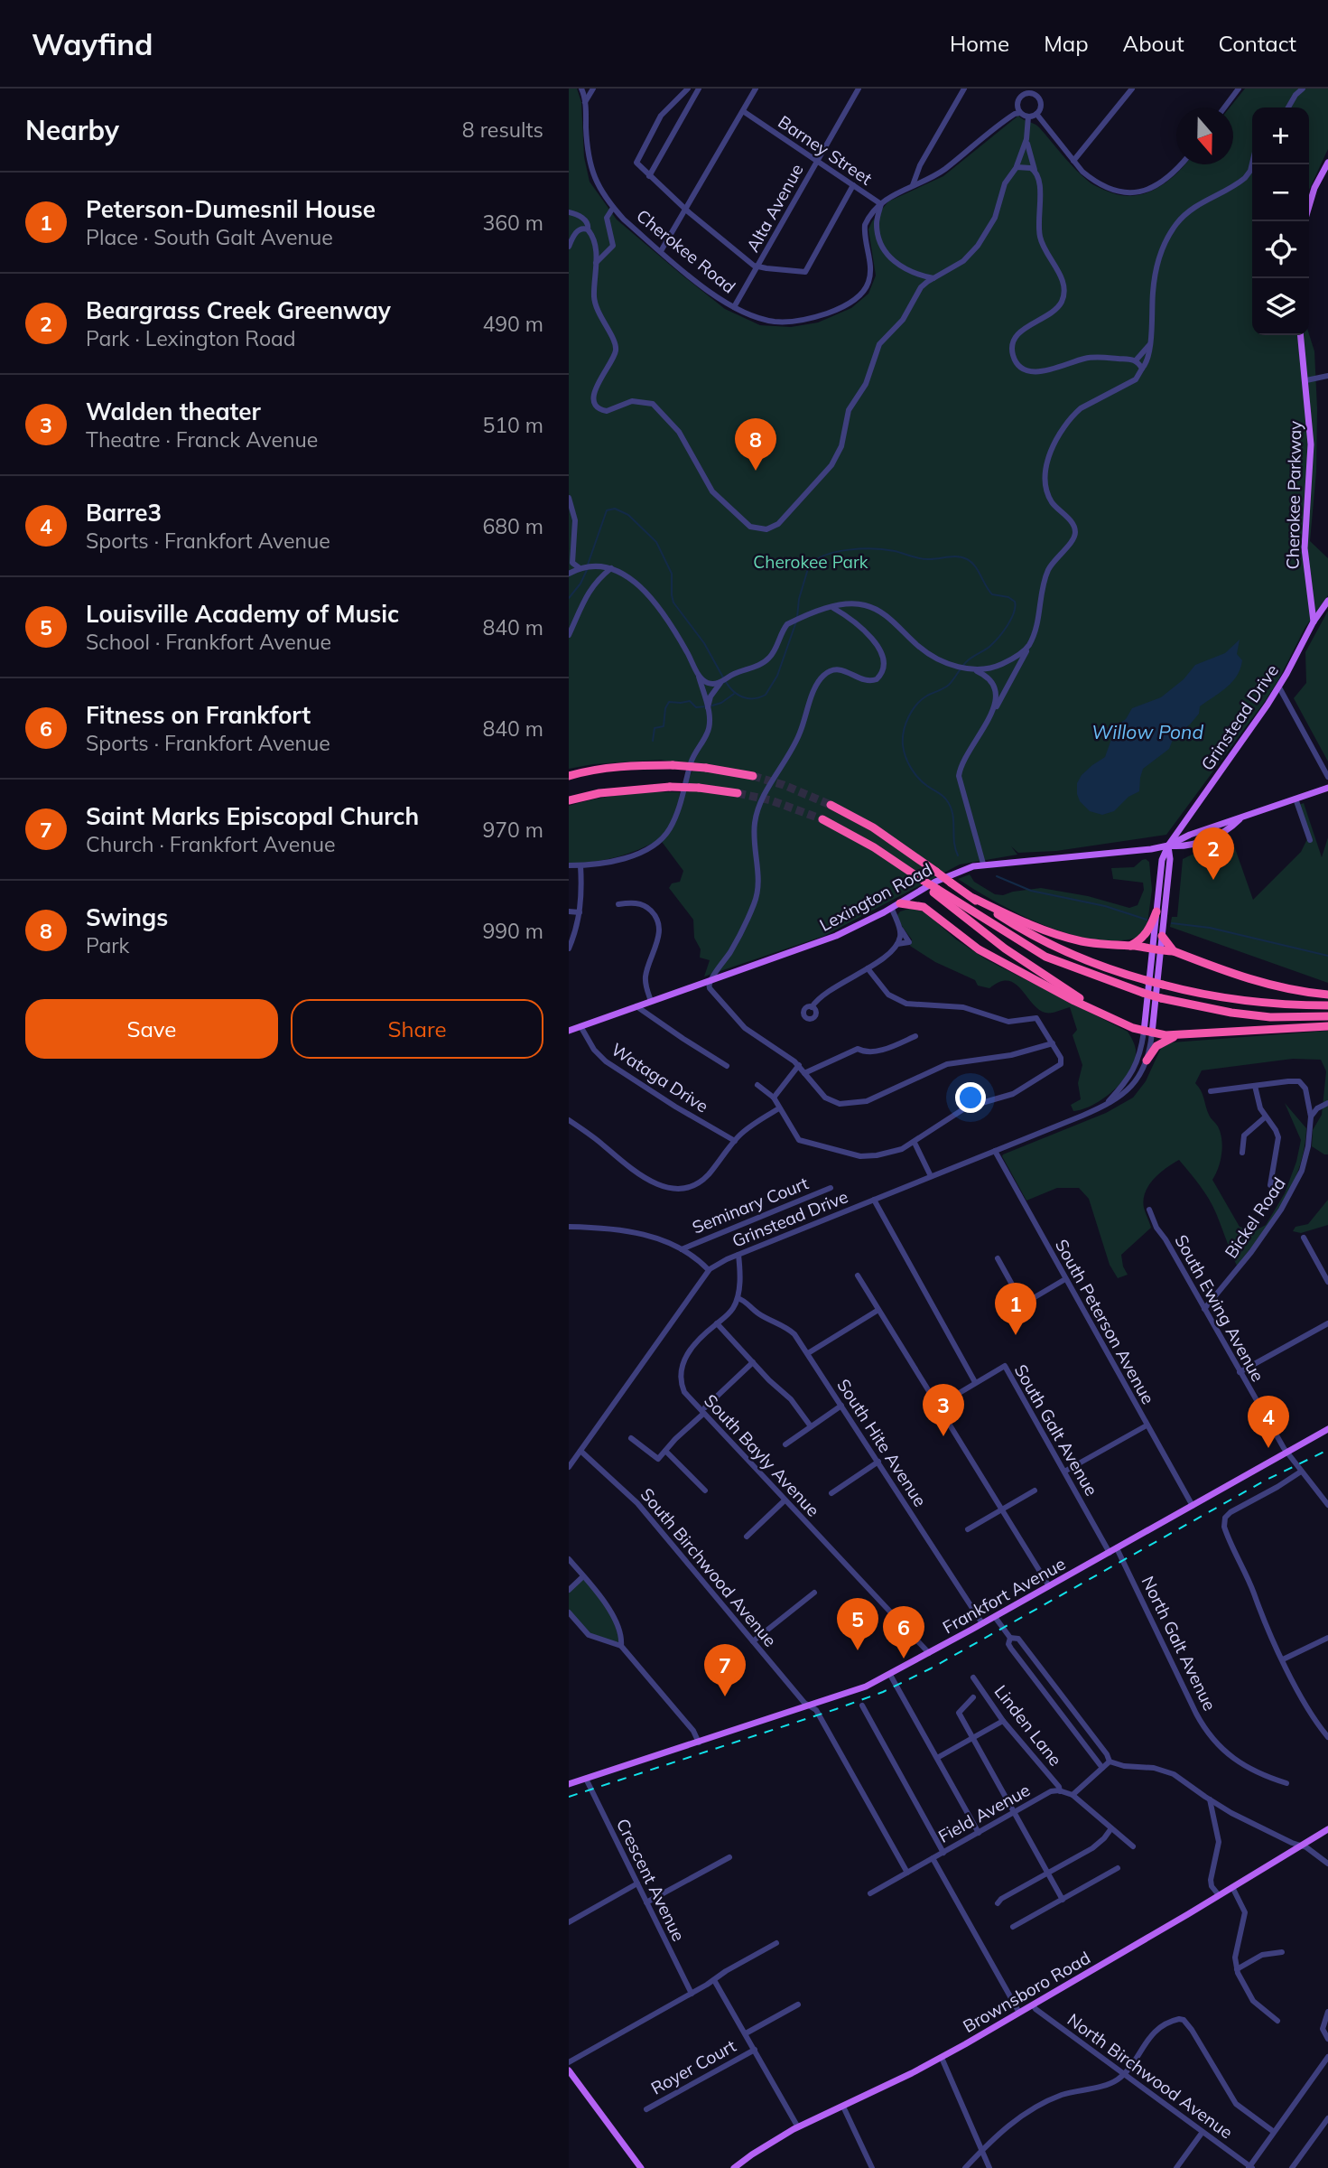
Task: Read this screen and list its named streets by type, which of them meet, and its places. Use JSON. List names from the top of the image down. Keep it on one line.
{"streets":{"main road":["Cherokee Parkway","Grinstead Drive","Lexington Road","Frankfort Avenue","Brownsboro Road"],"street":["Barney Street","Alta Avenue","Cherokee Road","Wataga Drive","Seminary Court","Bickel Road","South Ewing Avenue","South Peterson Avenue","South Galt Avenue","South Hite Avenue","South Bayly Avenue","South Birchwood Avenue","North Galt Avenue","Linden Lane","Field Avenue","Crescent Avenue","Royer Court","North Birchwood Avenue"]},"crossings":[["Barney Street","Alta Avenue"],["Barney Street","Cherokee Road"],["Alta Avenue","Cherokee Road"],["Cherokee Parkway","Grinstead Drive"],["Grinstead Drive","Lexington Road"],["Grinstead Drive","South Peterson Avenue"],["Grinstead Drive","South Birchwood Avenue"],["Lexington Road","Wataga Drive"],["Bickel Road","South Ewing Avenue"],["South Ewing Avenue","Frankfort Avenue"],["South Peterson Avenue","Frankfort Avenue"],["South Galt Avenue","Frankfort Avenue"],["South Hite Avenue","South Bayly Avenue"],["South Hite Avenue","Frankfort Avenue"],["South Bayly Avenue","Frankfort Avenue"],["South Birchwood Avenue","Frankfort Avenue"],["Frankfort Avenue","North Galt Avenue"],["Frankfort Avenue","Crescent Avenue"],["Linden Lane","Field Avenue"],["Brownsboro Road","North Birchwood Avenue"]],"water":["Willow Pond"],"parks":["Cherokee Park"],"north":"bottom","page":{"header":"Wayfind","nav":["Home","Map","About","Contact"],"heading":["Nearby","8 results"],"map_buttons":["+","−"],"list":[{"mark":"1","name":"Peterson-Dumesnil House","note":"Place · South Galt Avenue","value":"360 m"},{"mark":"2","name":"Beargrass Creek Greenway","note":"Park · Lexington Road","value":"490 m"},{"mark":"3","name":"Walden theater","note":"Theatre · Franck Avenue","value":"510 m"},{"mark":"4","name":"Barre3","note":"Sports · Frankfort Avenue","value":"680 m"},{"mark":"5","name":"Louisville Academy of Music","note":"School · Frankfort Avenue","value":"840 m"},{"mark":"6","name":"Fitness on Frankfort","note":"Sports · Frankfort Avenue","value":"840 m"},{"mark":"7","name":"Saint Marks Episcopal Church","note":"Church · Frankfort Avenue","value":"970 m"},{"mark":"8","name":"Swings","note":"Park","value":"990 m"}],"pins":["8","2","1","3","4","5","6","7"],"buttons":["Save","Share"]}}
